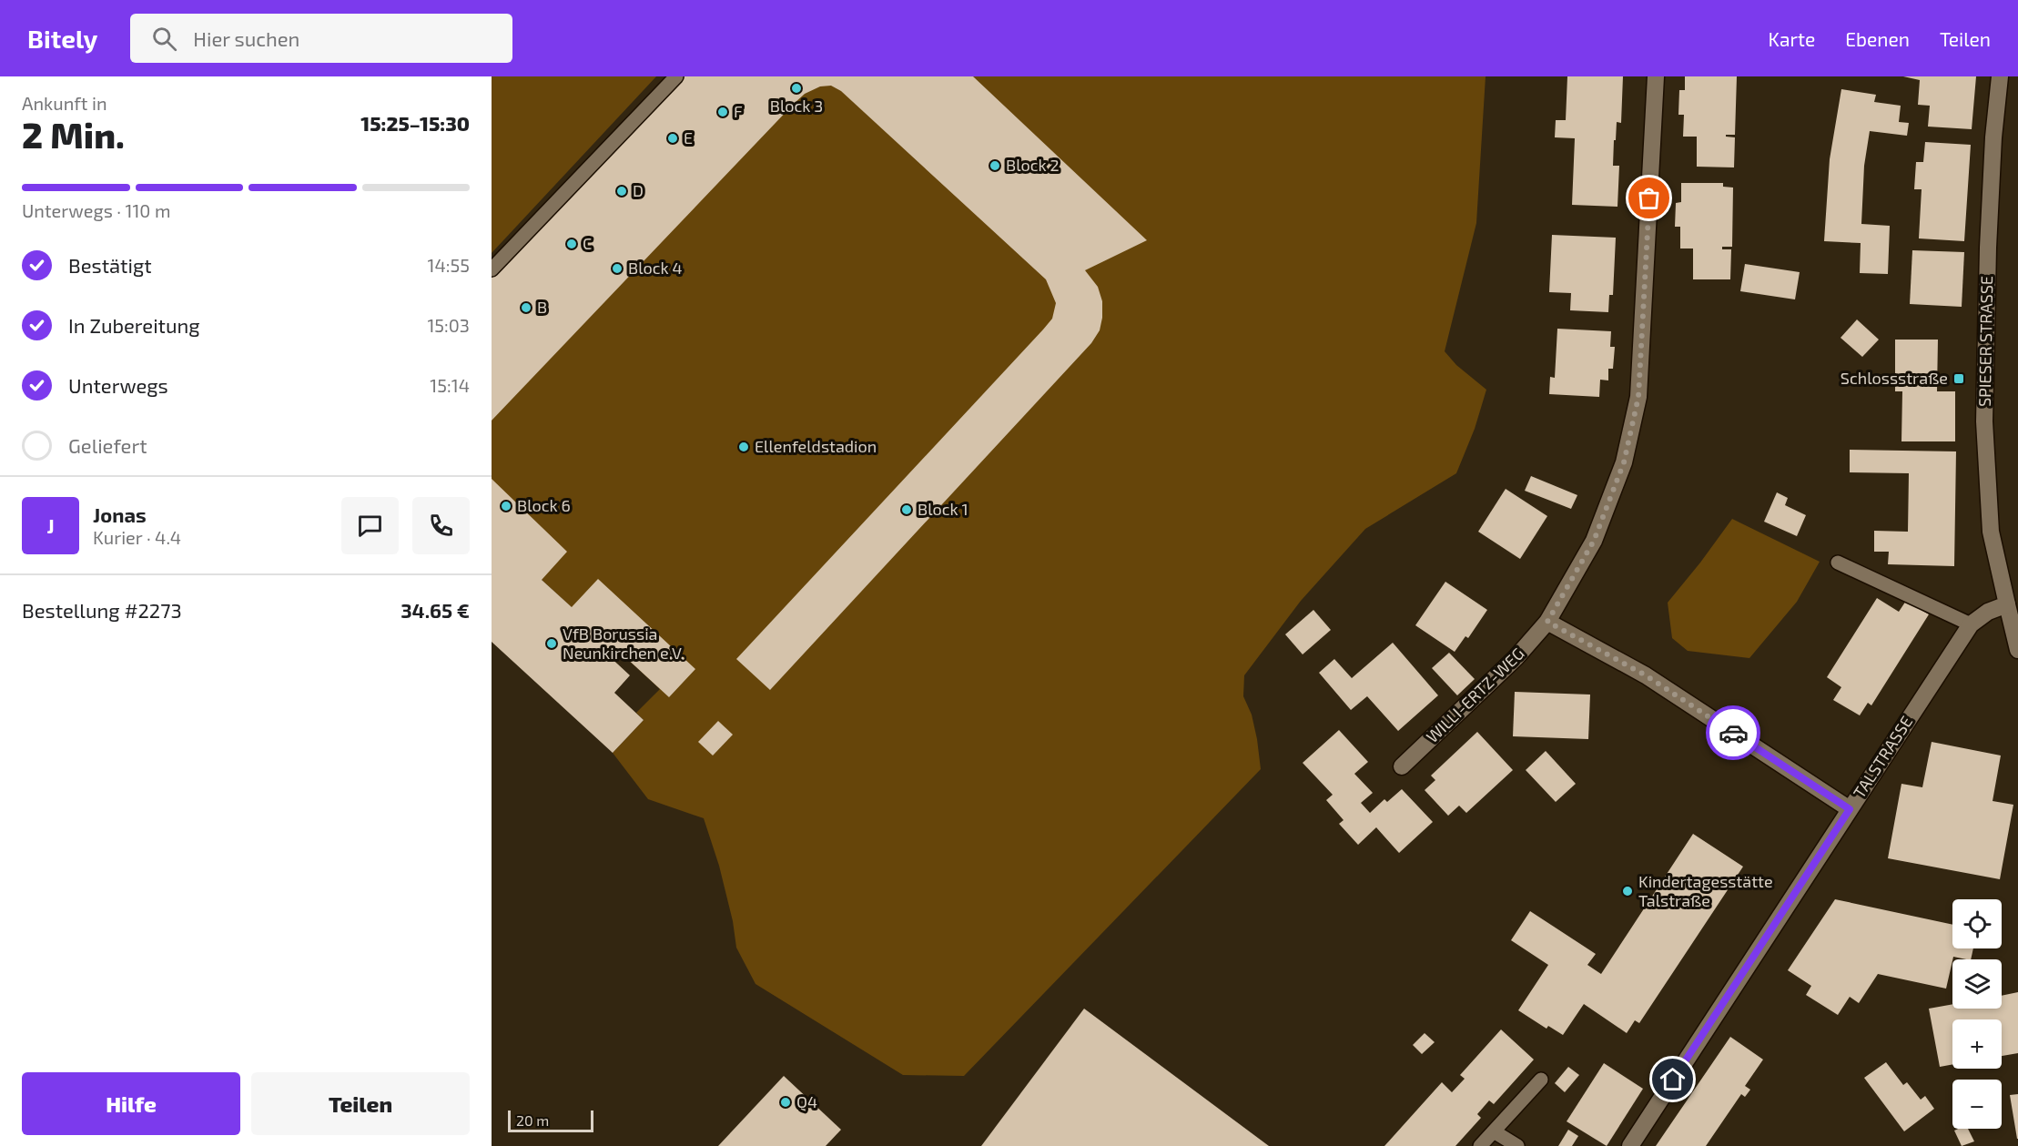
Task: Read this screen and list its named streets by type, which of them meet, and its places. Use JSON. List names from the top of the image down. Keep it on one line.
{"streets":{"street":["SPIESER STRASSE","WILLI-ERTZ-WEG","TALSTRASSE"]},"crossings":[["SPIESER STRASSE","TALSTRASSE"]],"places":{"other":["Block 3","F","E","Block 2","D","C","Block 4","B","Ellenfeldstadion","Block 6","Block 1","VfB Borussia Neunkirchen e.V.","Kindertagesstätte Talstraße","Q4"],"transit":["Schlossstraße"]},"scale_bar":"20 m","page":{"header":"Bitely","search":"Hier suchen","nav":["Karte","Ebenen","Teilen"],"heading":["2 Min.","Ankunft in","15:25–15:30"],"panel":["Jonas","Kurier · 4.4","Bestellung #2273","34.65 €"],"bar":"Unterwegs · 110 m","list":[["Bestätigt","14:55"],["In Zubereitung","15:03"],["Unterwegs","15:14"],"Geliefert"],"round":"J","map_buttons":["+","−"],"buttons":["Hilfe","Teilen"],"scale":"20 m"}}
